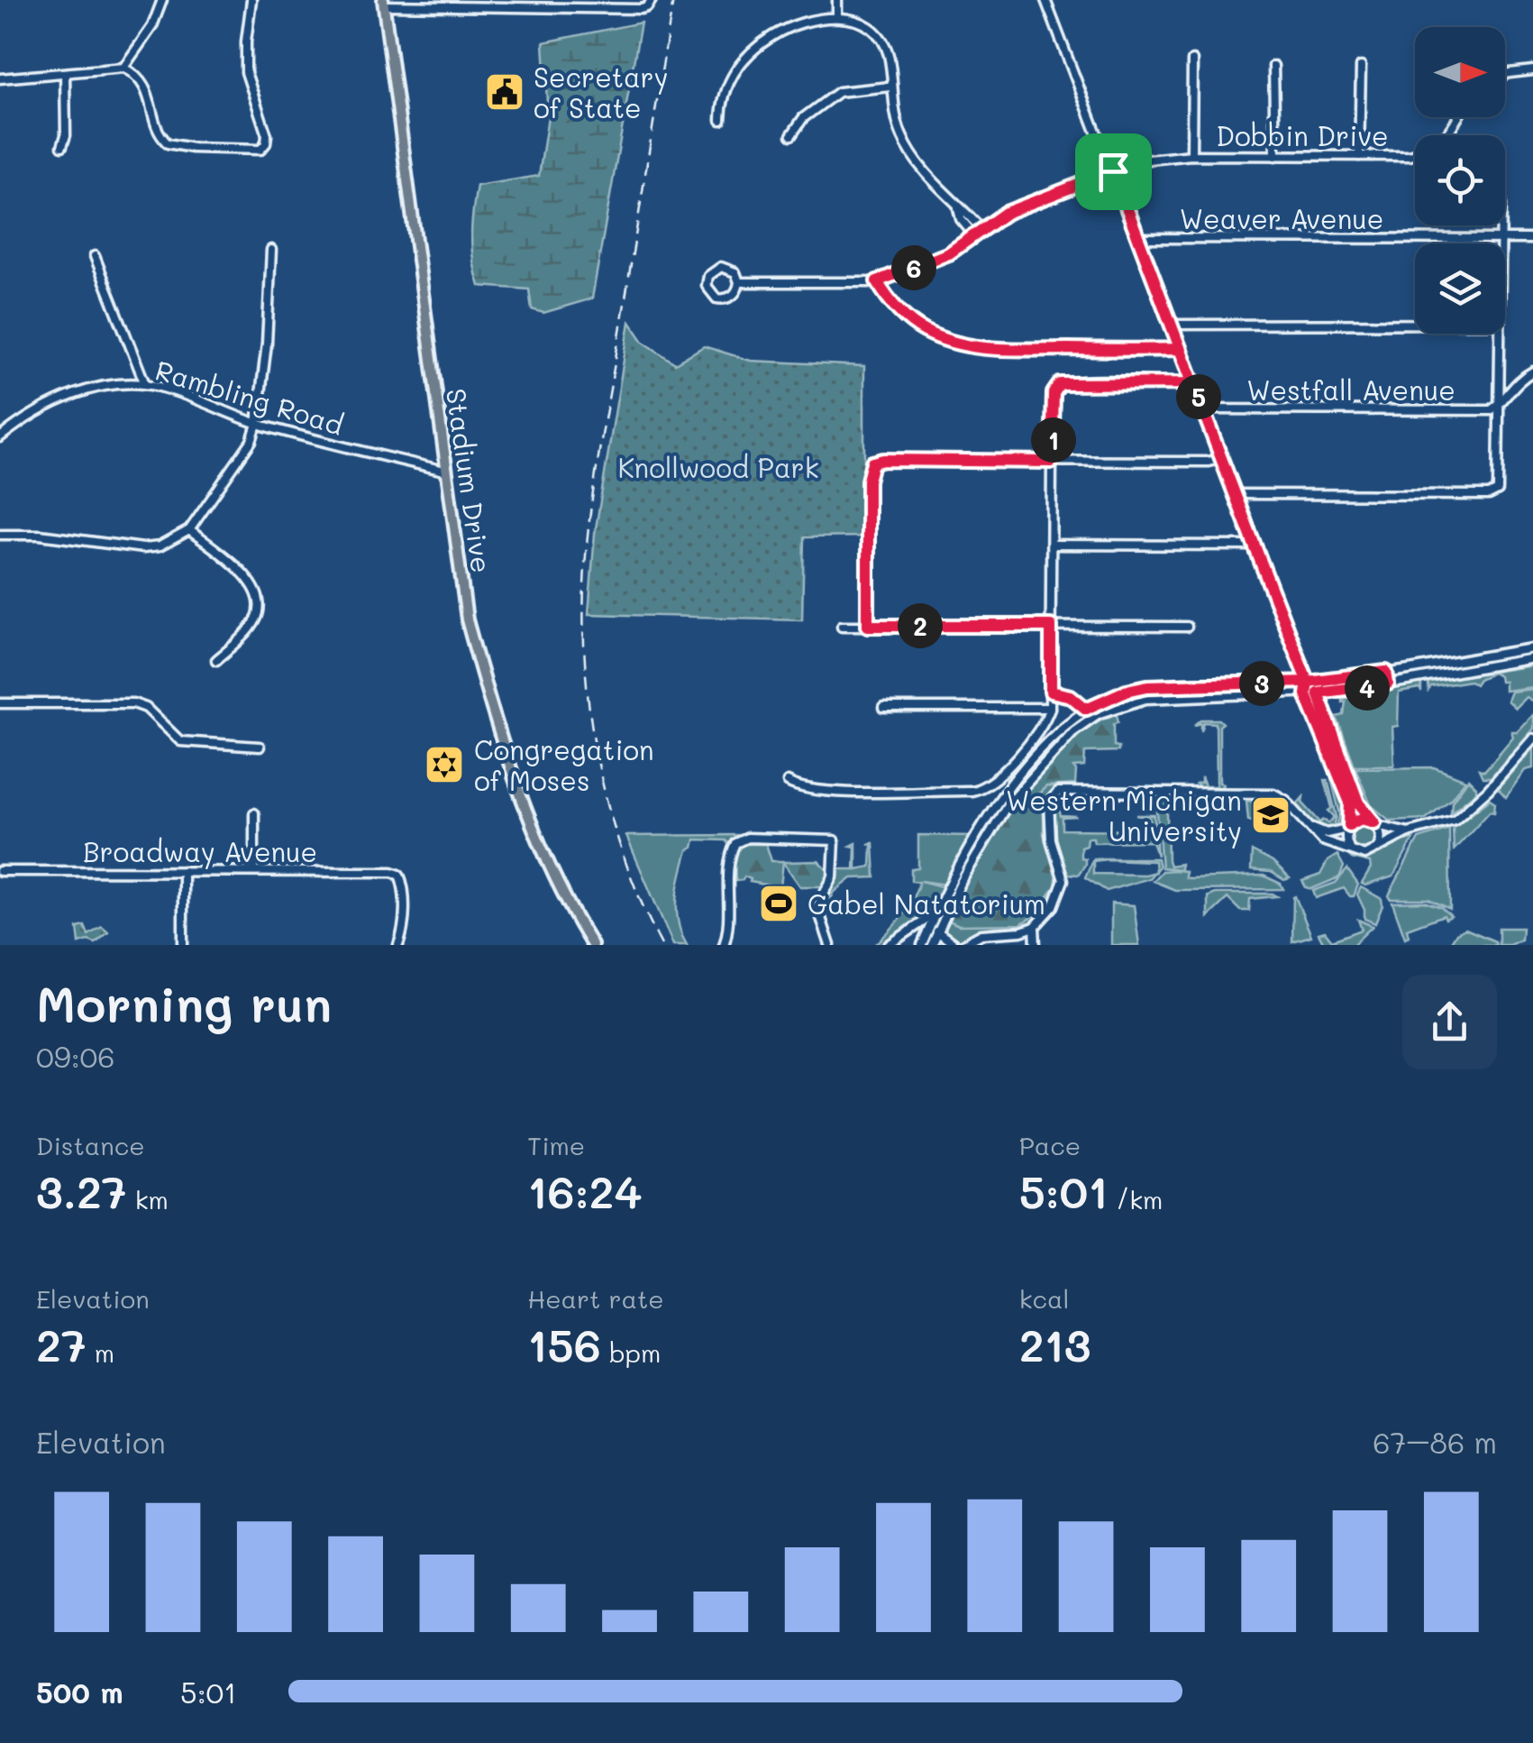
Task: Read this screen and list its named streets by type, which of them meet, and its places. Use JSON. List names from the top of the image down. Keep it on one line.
{"streets":{"main road":["Stadium Drive"],"street":["Dobbin Drive","Weaver Avenue","Westfall Avenue","Rambling Road","Broadway Avenue"]},"crossings":[["Rambling Road","Stadium Drive"]],"parks":["Knollwood Park"],"places":{"public building":["Secretary of State"],"synagogue":["Congregation of Moses"],"school or university":["Western Michigan University"],"sports":["Gabel Natatorium"]},"north":"right","page":{"pins":["6","5","1","2","3","4"],"heading":["Morning run","09:06"],"stats":[["Distance","3.27 km"],["Time","16:24"],["Pace","5:01 /km"],["Elevation","27 m"],["Heart rate","156 bpm"],["kcal","213"]],"chart":["Elevation","67–86 m"],"list":[{"name":"500 m","note":"5:01"}]}}
